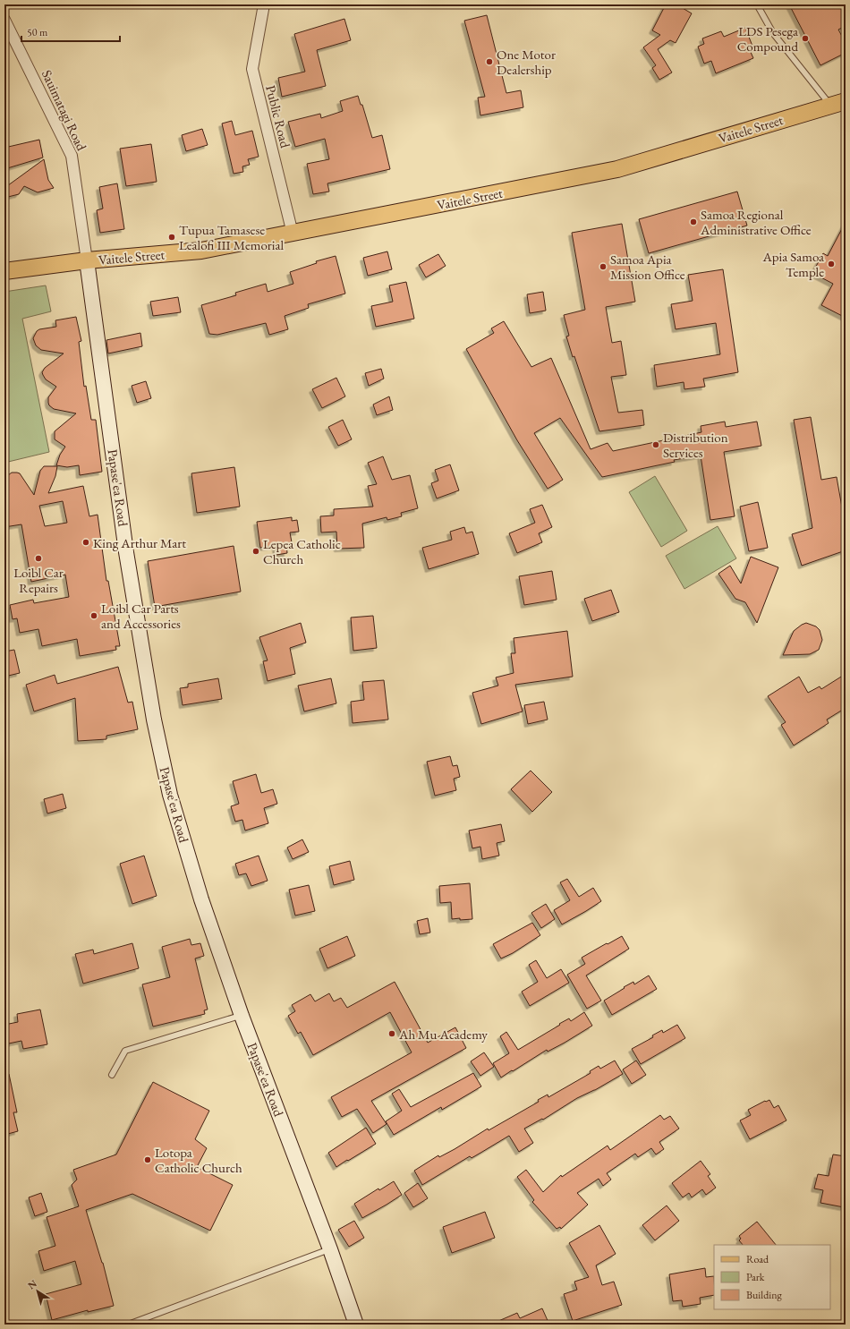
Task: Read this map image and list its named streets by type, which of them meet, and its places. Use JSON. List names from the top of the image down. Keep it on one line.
{"streets":{"main road":["Vaitele Street","Papase'ea Road"],"street":["Sauimatagi Road","Public Road"]},"crossings":[["Sauimatagi Road","Vaitele Street"],["Sauimatagi Road","Papase'ea Road"],["Public Road","Vaitele Street"],["Vaitele Street","Papase'ea Road"]],"places":["LDS Pesega Compound","One Motor Dealership","Samoa Regional Administrative Office","Tupua Tamasese Lealofi III Memorial","Apia Samoa Temple","Samoa Apia Mission Office","Distribution Services","King Arthur Mart","Lepea Catholic Church","Loibl Car Repairs","Loibl Car Parts and Accessories","Ah Mu Academy","Lotopa Catholic Church"],"legend":["Road","Park","Building"],"scale_bar":"50 m","north":"top left"}
